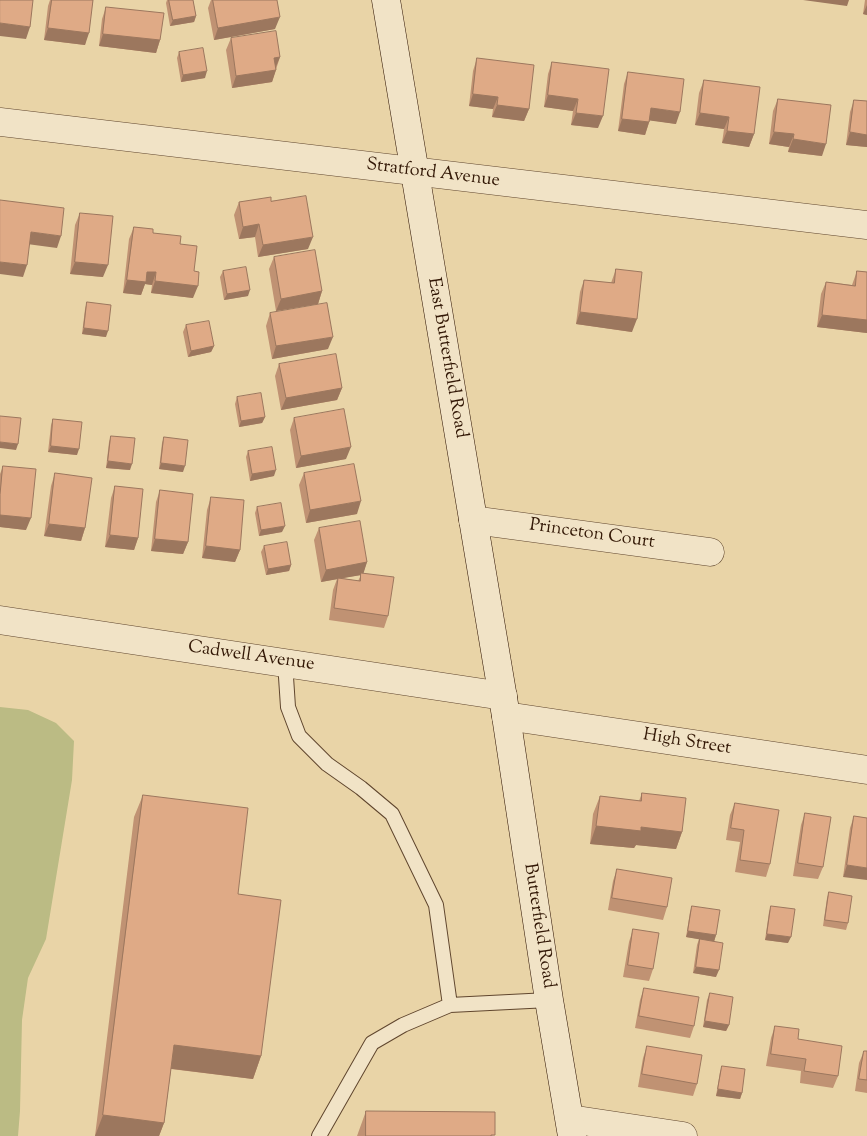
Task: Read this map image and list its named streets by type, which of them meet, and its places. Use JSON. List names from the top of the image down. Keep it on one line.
{"streets":{"street":["Stratford Avenue","East Butterfield Road","Princeton Court","Cadwell Avenue","High Street","Butterfield Road"]},"crossings":[["Stratford Avenue","East Butterfield Road"],["East Butterfield Road","Princeton Court"],["East Butterfield Road","Cadwell Avenue"],["East Butterfield Road","High Street"],["East Butterfield Road","Butterfield Road"],["Cadwell Avenue","High Street"],["Cadwell Avenue","Butterfield Road"],["High Street","Butterfield Road"]]}
